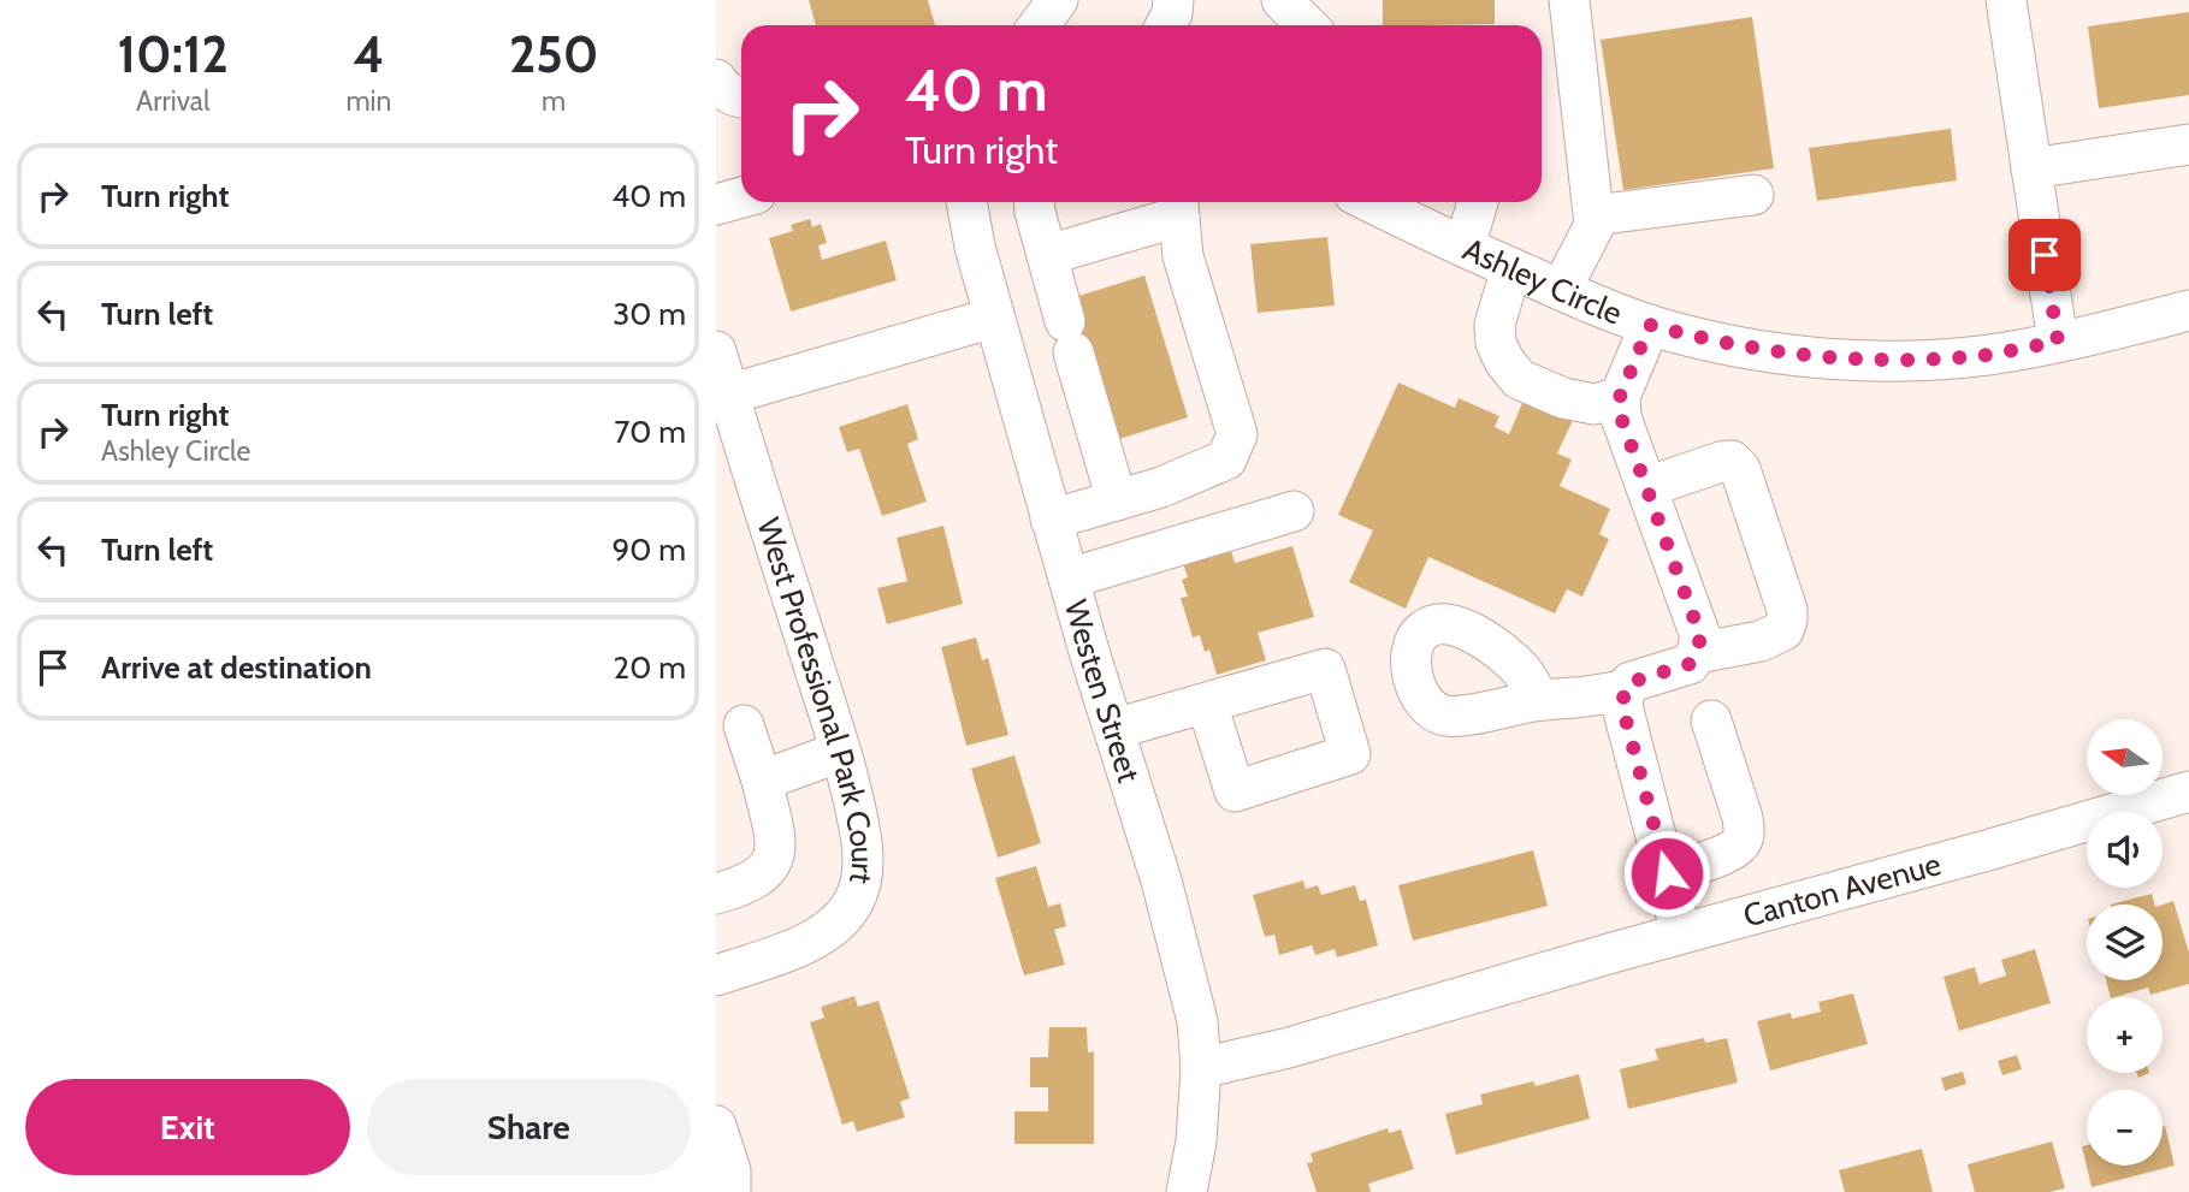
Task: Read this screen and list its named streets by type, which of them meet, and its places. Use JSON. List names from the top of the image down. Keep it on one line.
{"streets":{"street":["Ashley Circle","Westen Street","West Professional Park Court","Canton Avenue"]},"crossings":[["Westen Street","Canton Avenue"]],"north":"left","page":{"eta":["10:12","Arrival","4","min","250","m"],"turn":["40 m","Turn right"],"list":[{"name":"Turn right","value":"40 m"},{"name":"Turn left","value":"30 m"},{"name":"Turn right","note":"Ashley Circle","value":"70 m"},{"name":"Turn left","value":"90 m"},{"name":"Arrive at destination","value":"20 m"}],"map_buttons":["+","−"],"buttons":["Exit","Share"]}}
